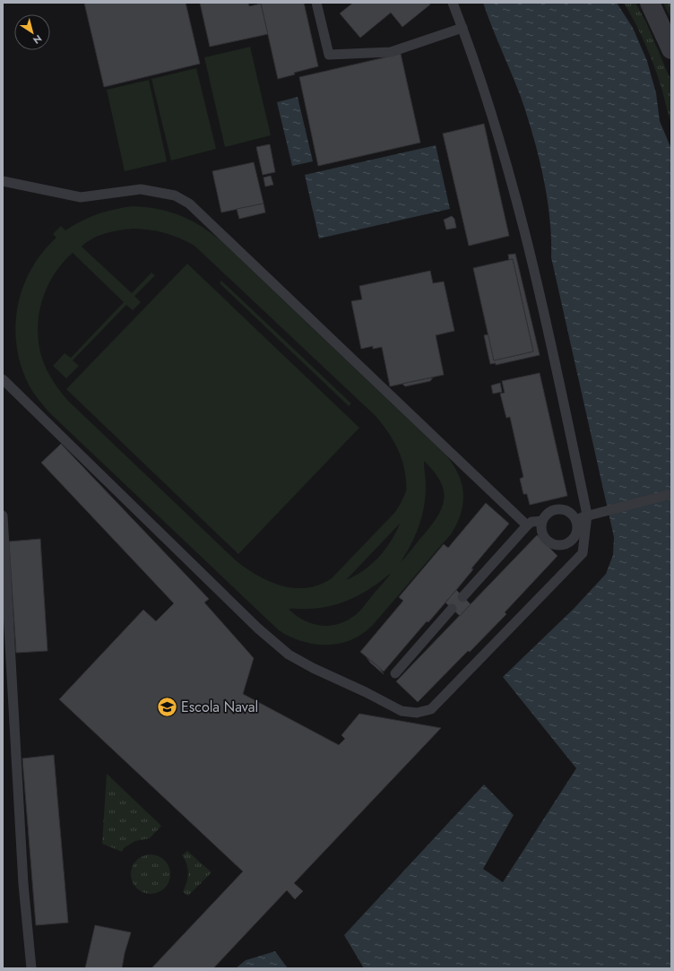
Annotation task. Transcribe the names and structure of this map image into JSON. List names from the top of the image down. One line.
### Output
{"places":{"school or university":["Escola Naval"]},"north":"bottom right"}
